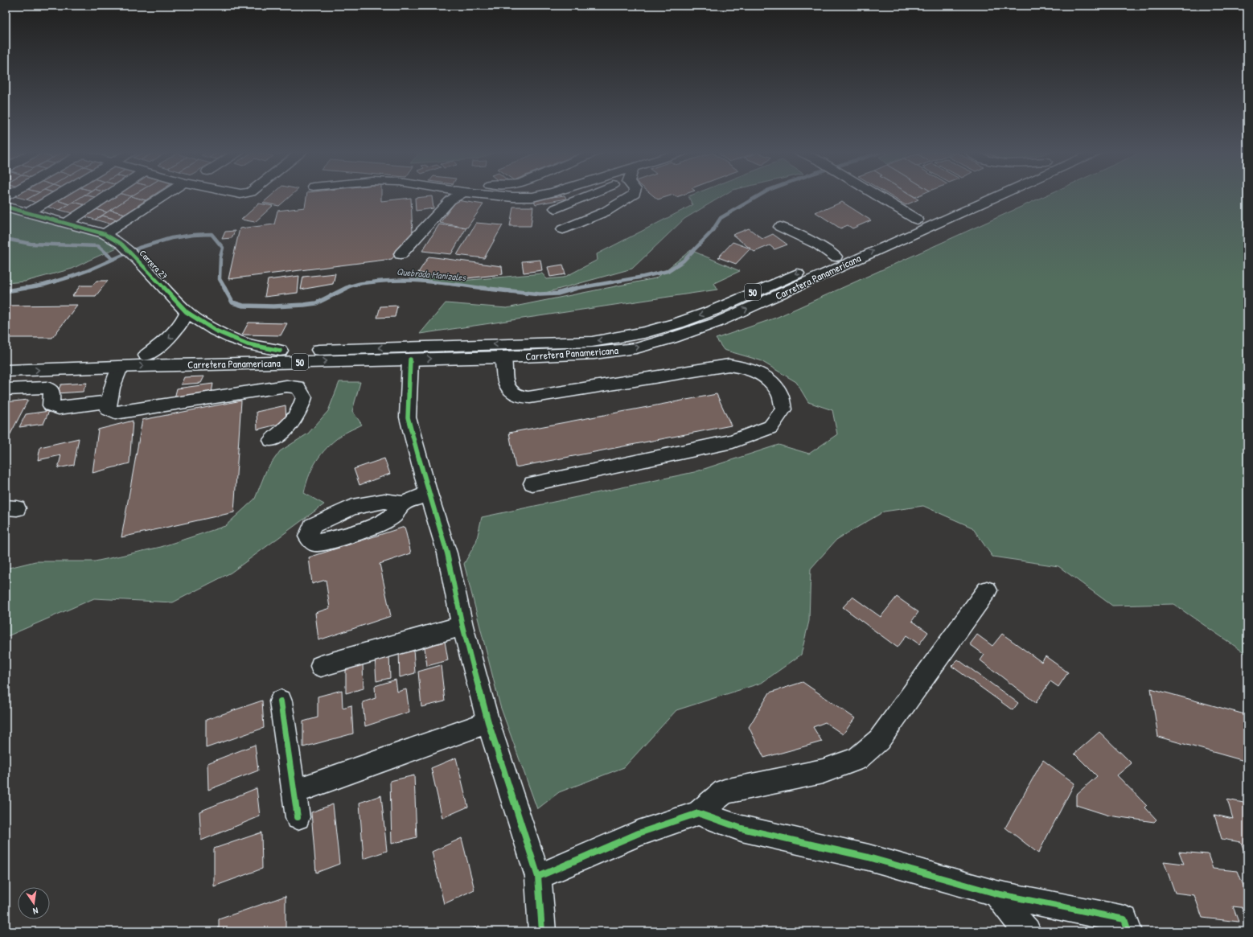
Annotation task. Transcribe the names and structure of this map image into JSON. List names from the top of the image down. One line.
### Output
{"streets":{"main road":["Carrera 27","Carretera Panamericana","50"]},"crossings":[["Carrera 27","Carretera Panamericana"]],"water":["Quebrada Manizales"],"north":"bottom"}
